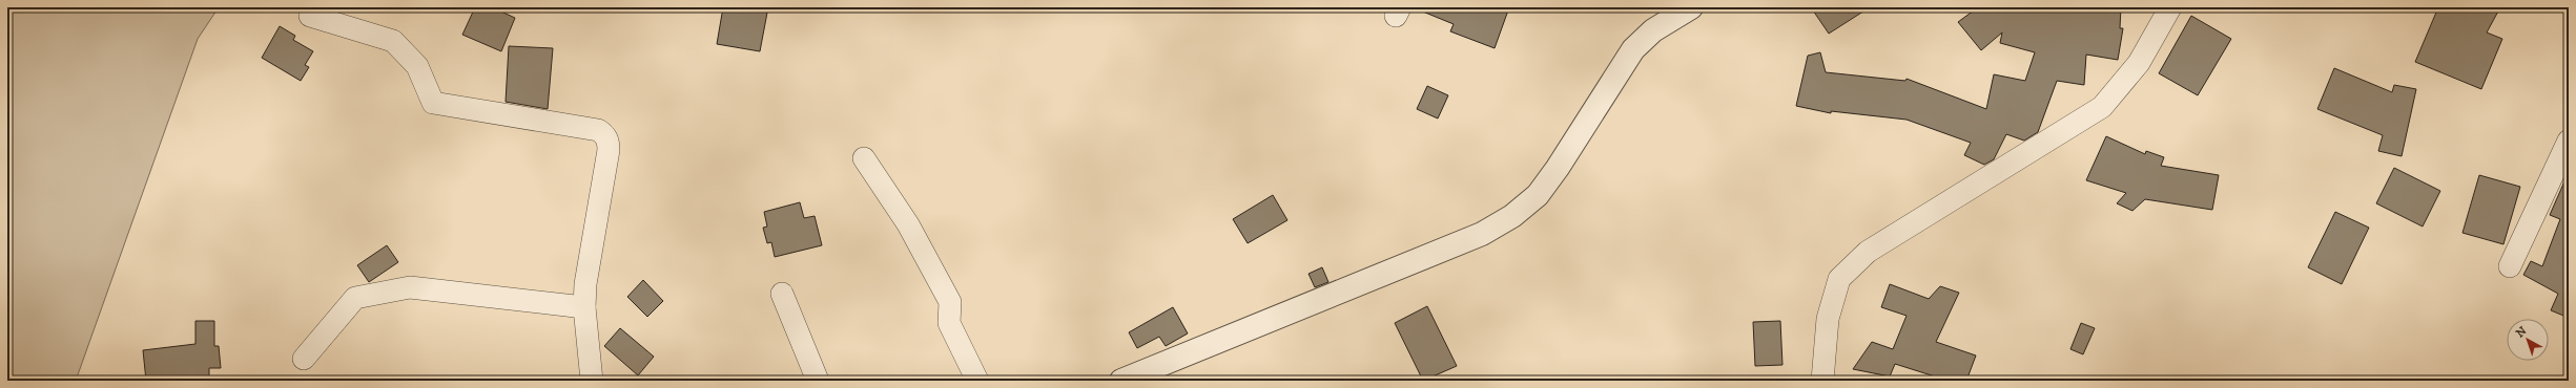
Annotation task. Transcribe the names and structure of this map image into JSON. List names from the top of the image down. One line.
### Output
{"north":"top left"}
